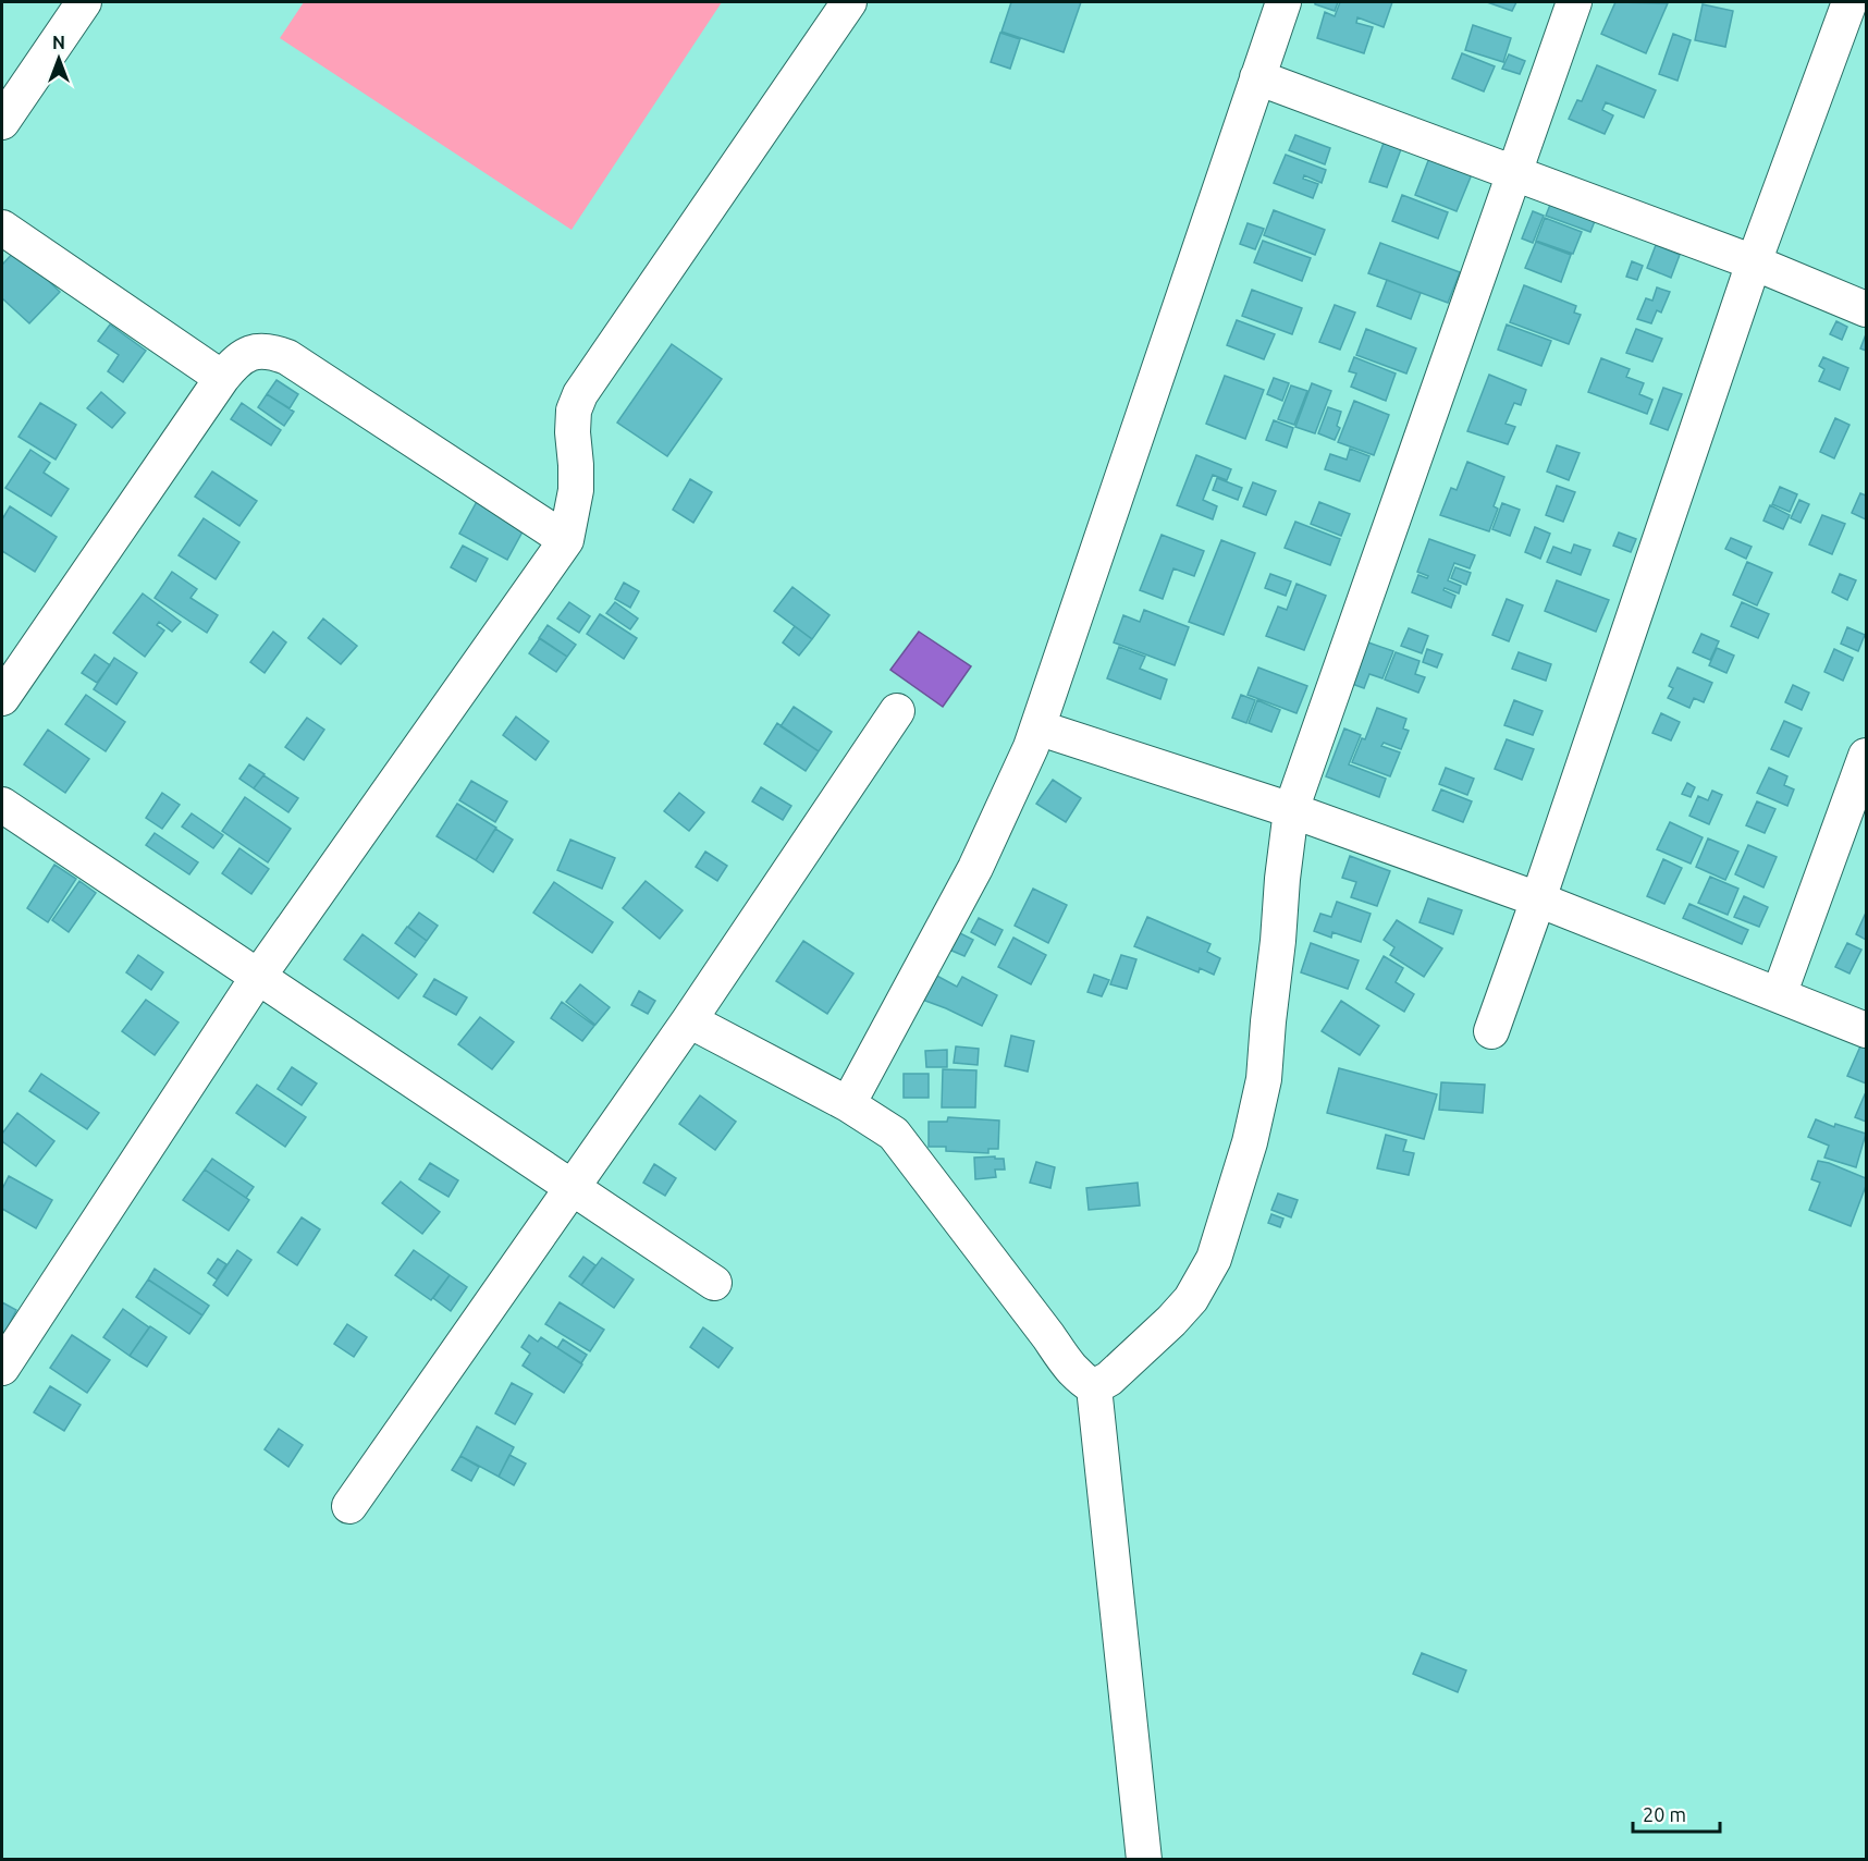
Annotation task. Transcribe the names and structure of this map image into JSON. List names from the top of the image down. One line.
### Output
{"scale_bar":"20 m","north":"top"}
